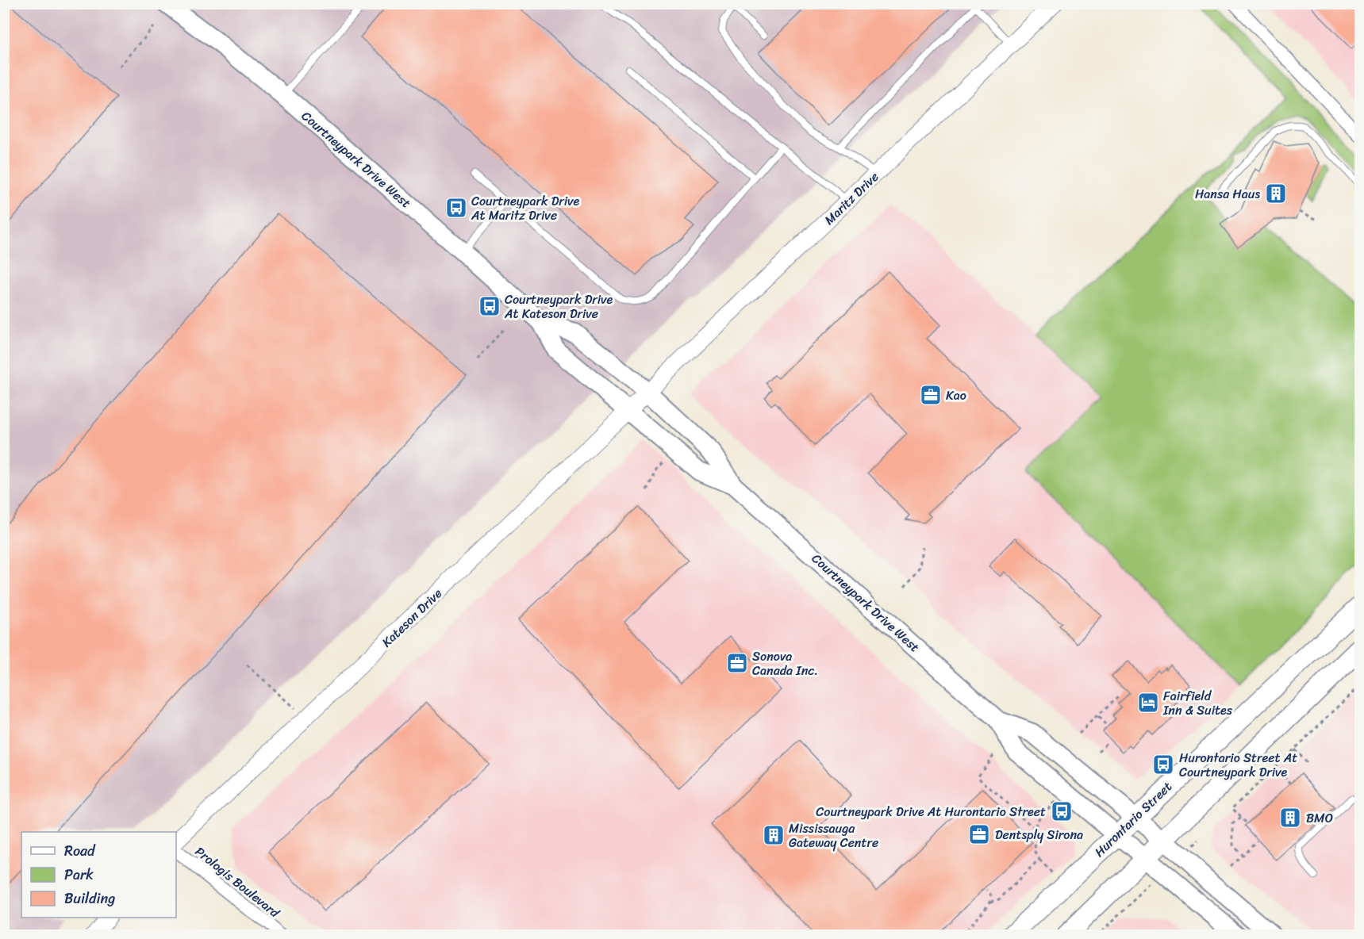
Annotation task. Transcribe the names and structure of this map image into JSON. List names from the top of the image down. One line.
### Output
{"streets":{"main road":["Courtneypark Drive West","Hurontario Street"],"street":["Maritz Drive","Kateson Drive","Prologis Boulevard"]},"crossings":[["Courtneypark Drive West","Maritz Drive"],["Courtneypark Drive West","Kateson Drive"],["Courtneypark Drive West","Hurontario Street"],["Maritz Drive","Kateson Drive"]],"places":{"building":["Hansa Haus","BMO","Mississauga Gateway Centre"],"bus stop":["Courtneypark Drive At Maritz Drive","Courtneypark Drive At Kateson Drive","Hurontario Street At Courtneypark Drive","Courtneypark Drive At Hurontario Street"],"office":["Kao","Sonova Canada Inc.","Dentsply Sirona"],"hotel":["Fairfield Inn & Suites"]},"legend":["Road","Park","Building"]}
